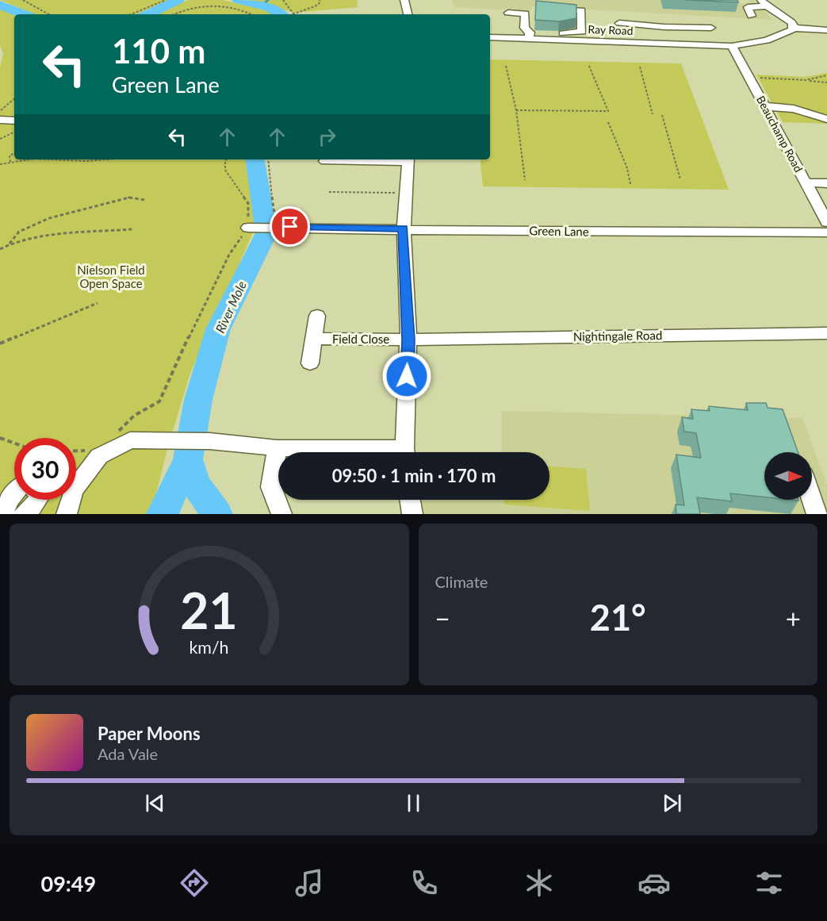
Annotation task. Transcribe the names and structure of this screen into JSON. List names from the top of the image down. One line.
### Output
{"streets":{"street":["Ray Road","Beauchamp Road","Green Lane","Nightingale Road","Field Close"]},"crossings":[["Ray Road","Beauchamp Road"],["Nightingale Road","Field Close"]],"water":["River Mole"],"parks":["Nielson Field Open Space"],"north":"right","page":{"turn":["110 m","Green Lane"],"limit":"30","trip":"09:50 · 1 min · 170 m","tile":"Climate","heat":["−","21°","+"],"song":["Paper Moons","Ada Vale"],"tabs":"09:49","gauge":["21","km/h"]}}
